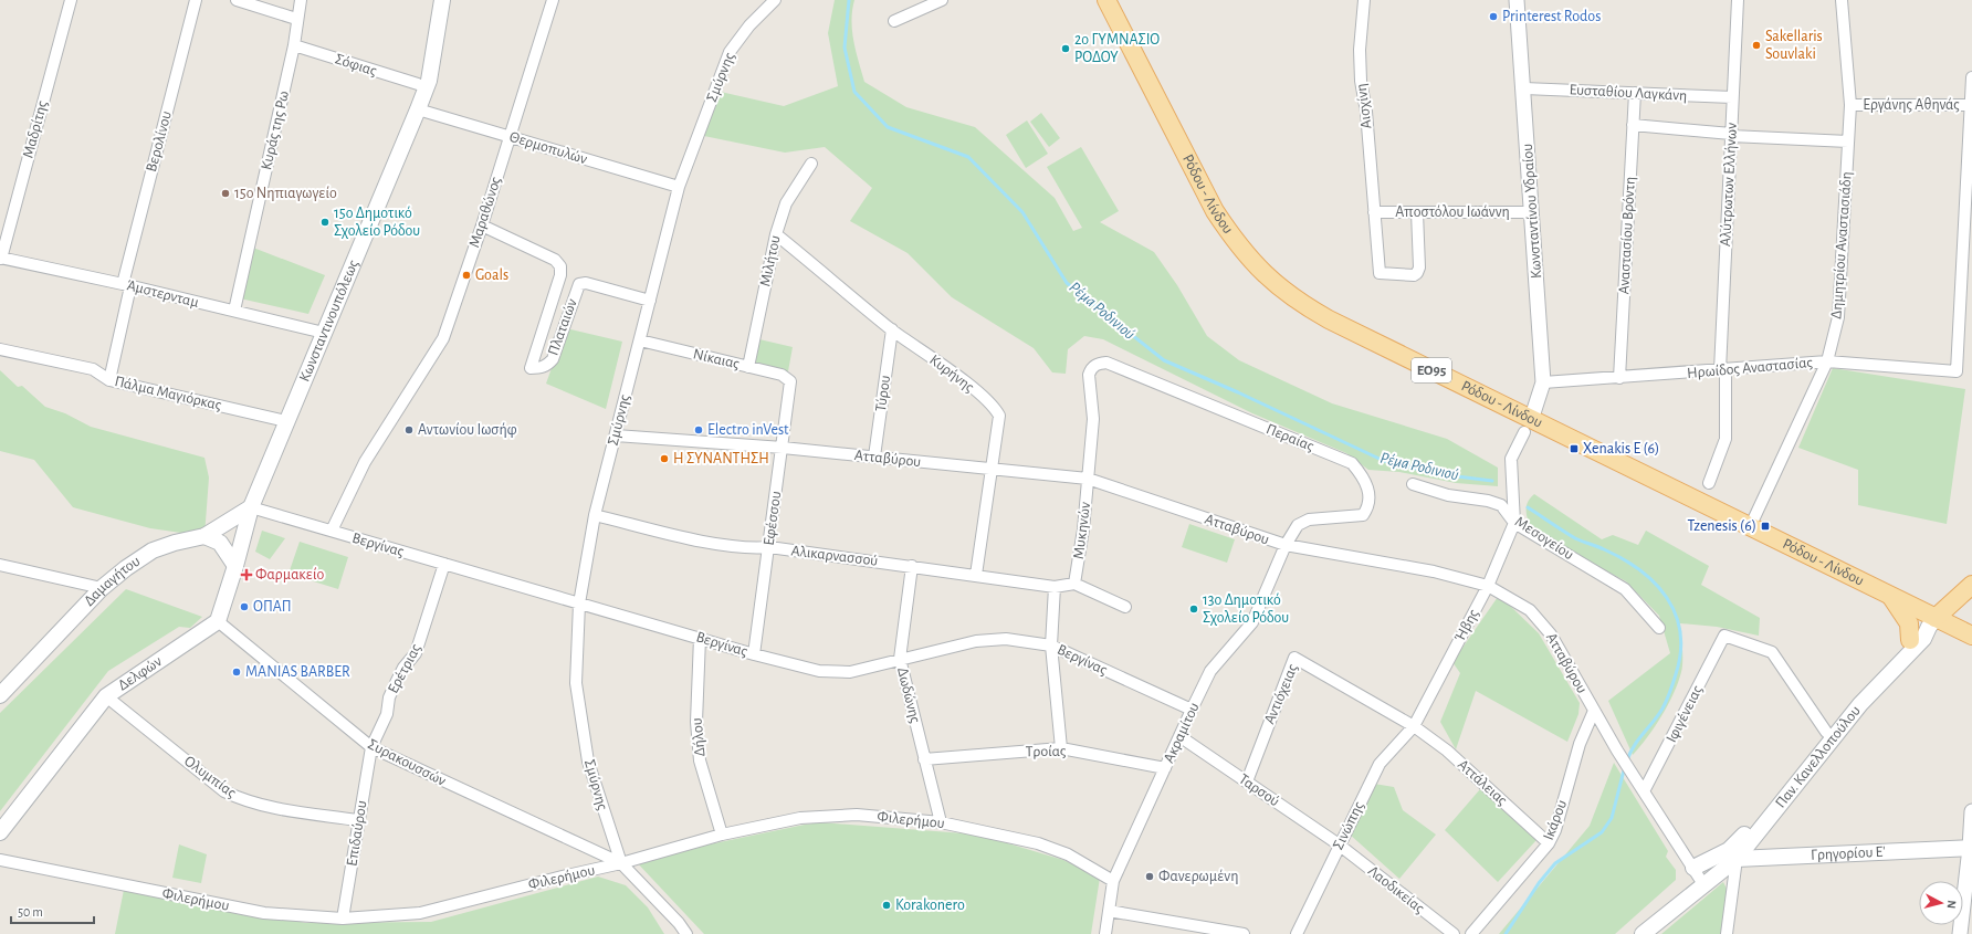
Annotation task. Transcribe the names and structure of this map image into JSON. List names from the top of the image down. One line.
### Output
{"streets":{"main road":["Ρόδου - Λίνδου","Κωνσταντινουπόλεως","ΕΟ95","Δαμαγήτου","Δελφών","Παν. Κανελλοπούλου","Γρηγορίου Ε'"],"street":["Σόφιας","Σμύρνης","Ευσταθίου Λαγκάνη","Εργάνης Αθηνάς","Αισχίνη","Μαδρίτης","Κυράς της Ρω","Βερολίνου","Θερμοπυλών","Αλύτρωτων Ελλήνων","Κωνσταντίνου Υδραίου","Μαραθώνος","Αποστόλου Ιωάννη","Αναστασίου Βρόντη","Δημητρίου Αναστασιάδη","Μιλήτου","Άμστερνταμ","Πλαταιών","Νίκαιας","Ηρωίδος Αναστασίας","Κυρήνης","Πάλμα Μαγιόρκας","Τύρου","Περαίας","Ατταβύρου","Εφέσσου","Μυκηνών","Μεσογείου","Βεργίνας","Αλικαρνασσού","Ήβης","Ερέτριας","Αντιόχειας","Δωδώνης","Ιφιγένειας","Ακραμίτου","Δήλου","Τροίας","Συρακουσσών","Ολυμπίας","Αττάλειας","Ταρσού","Φιλερήμου","Ικάρου","Σινώπης","Επιδαύρου","Λαοδικείας"]},"crossings":[["Σόφιας","Κυράς της Ρω"],["Σόφιας","Κωνσταντινουπόλεως"],["Σμύρνης","Θερμοπυλών"],["Σμύρνης","Πλαταιών"],["Σμύρνης","Νίκαιας"],["Σμύρνης","Ατταβύρου"],["Σμύρνης","Βεργίνας"],["Σμύρνης","Αλικαρνασσού"],["Σμύρνης","Συρακουσσών"],["Σμύρνης","Φιλερήμου"],["Ευσταθίου Λαγκάνη","Αλύτρωτων Ελλήνων"],["Ευσταθίου Λαγκάνη","Κωνσταντίνου Υδραίου"],["Ευσταθίου Λαγκάνη","Αναστασίου Βρόντη"],["Εργάνης Αθηνάς","Δημητρίου Αναστασιάδη"],["Εργάνης Αθηνάς","Ηρωίδος Αναστασίας"],["Αισχίνη","Αποστόλου Ιωάννη"],["Μαδρίτης","Άμστερνταμ"],["Κυράς της Ρω","Άμστερνταμ"],["Βερολίνου","Άμστερνταμ"],["Βερολίνου","Πάλμα Μαγιόρκας"],["Θερμοπυλών","Μαραθώνος"],["Θερμοπυλών","Κωνσταντινουπόλεως"],["Αλύτρωτων Ελλήνων","Ηρωίδος Αναστασίας"],["Ρόδου - Λίνδου","Κωνσταντίνου Υδραίου"],["Ρόδου - Λίνδου","Δημητρίου Αναστασιάδη"],["Ρόδου - Λίνδου","ΕΟ95"],["Ρόδου - Λίνδου","Παν. Κανελλοπούλου"],["Κωνσταντίνου Υδραίου","Αποστόλου Ιωάννη"],["Κωνσταντίνου Υδραίου","Ηρωίδος Αναστασίας"],["Μαραθώνος","Πλαταιών"],["Μαραθώνος","Βεργίνας"],["Αναστασίου Βρόντη","Ηρωίδος Αναστασίας"],["Δημητρίου Αναστασιάδη","Ηρωίδος Αναστασίας"],["Μιλήτου","Νίκαιας"],["Μιλήτου","Κυρήνης"],["Άμστερνταμ","Κωνσταντινουπόλεως"],["Κωνσταντινουπόλεως","Πάλμα Μαγιόρκας"],["Κωνσταντινουπόλεως","Βεργίνας"],["Κωνσταντινουπόλεως","Δαμαγήτου"],["Νίκαιας","Εφέσσου"],["ΕΟ95","Παν. Κανελλοπούλου"],["Κυρήνης","Τύρου"],["Κυρήνης","Ατταβύρου"],["Κυρήνης","Αλικαρνασσού"],["Τύρου","Ατταβύρου"],["Περαίας","Ατταβύρου"],["Περαίας","Μυκηνών"],["Περαίας","Ακραμίτου"],["Ατταβύρου","Εφέσσου"],["Ατταβύρου","Μυκηνών"],["Ατταβύρου","Ήβης"],["Ατταβύρου","Ιφιγένειας"],["Ατταβύρου","Ακραμίτου"],["Ατταβύρου","Παν. Κανελλοπούλου"],["Ατταβύρου","Ικάρου"],["Εφέσσου","Βεργίνας"],["Εφέσσου","Αλικαρνασσού"],["Μυκηνών","Αλικαρνασσού"],["Μεσογείου","Ήβης"],["Βεργίνας","Δαμαγήτου"],["Βεργίνας","Ερέτριας"],["Βεργίνας","Δωδώνης"],["Βεργίνας","Ακραμίτου"],["Βεργίνας","Δήλου"],["Αλικαρνασσού","Δωδώνης"],["Ήβης","Αντιόχειας"],["Ήβης","Αττάλειας"],["Ήβης","Σινώπης"],["Ερέτριας","Συρακουσσών"],["Ερέτριας","Επιδαύρου"],["Δελφών","Συρακουσσών"],["Δελφών","Ολυμπίας"],["Αντιόχειας","Αττάλειας"],["Αντιόχειας","Ταρσού"],["Αντιόχειας","Σινώπης"],["Δωδώνης","Τροίας"],["Δωδώνης","Φιλερήμου"],["Ιφιγένειας","Παν. Κανελλοπούλου"],["Ακραμίτου","Τροίας"],["Ακραμίτου","Ταρσού"],["Ακραμίτου","Φιλερήμου"],["Δήλου","Φιλερήμου"],["Παν. Κανελλοπούλου","Γρηγορίου Ε'"],["Συρακουσσών","Φιλερήμου"],["Συρακουσσών","Επιδαύρου"],["Ολυμπίας","Επιδαύρου"],["Αττάλειας","Ικάρου"],["Αττάλειας","Σινώπης"],["Ταρσού","Σινώπης"],["Ταρσού","Λαοδικείας"],["Φιλερήμου","Επιδαύρου"],["Σινώπης","Λαοδικείας"]],"water":["Ρέμα Ροδινιού"],"places":{"other":["Printerest Rodos","Sakellaris Souvlaki","2ο ΓΥΜΝΑΣΙΟ ΡΟΔΟΥ","15ο Νηπιαγωγείο","15ο Δημοτικό Σχολείο Ρόδου","Goals","Αντωνίου Ιωσήφ","Electro inVest","Η ΣΥΝΑΝΤΗΣΗ","ΟΠΑΠ","13ο Δημοτικό Σχολείο Ρόδου","MANIAS BARBER","Φανερωμένη","Korakonero"],"transit":["Xenakis E (6)","Tzenesis (6)"],"health":["Φαρμακείο"]},"scale_bar":"50 m","north":"right"}
